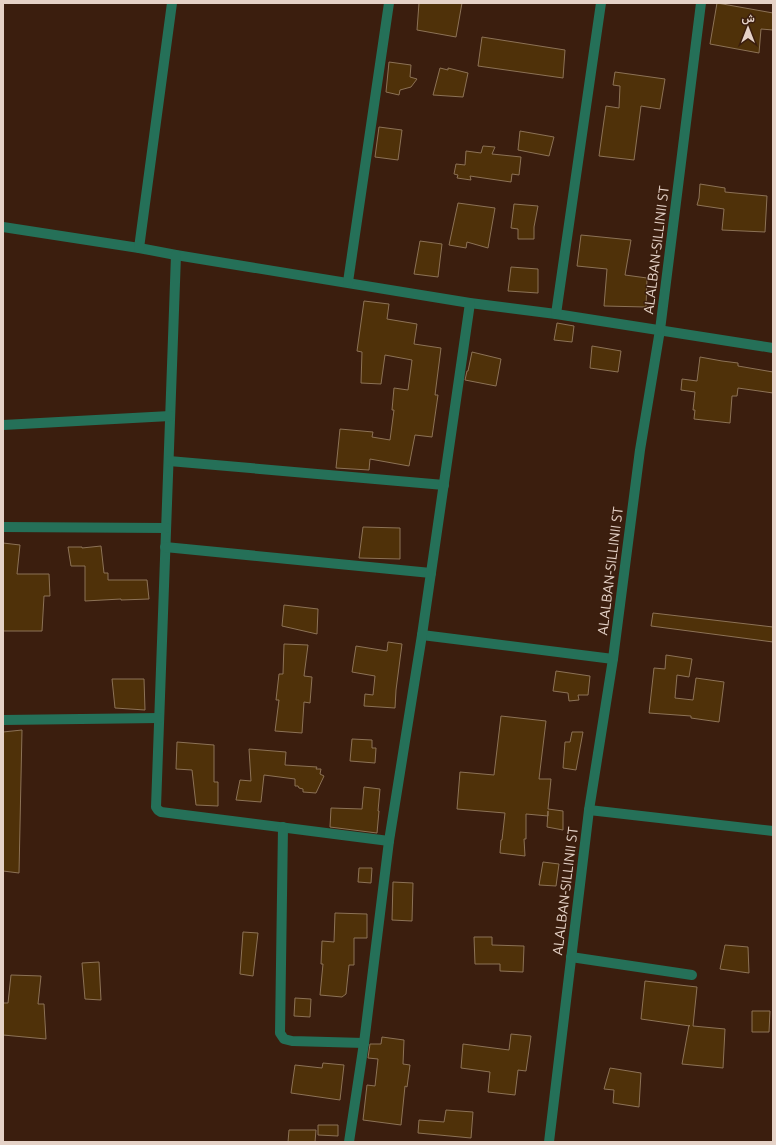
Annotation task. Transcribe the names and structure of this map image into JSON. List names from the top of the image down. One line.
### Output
{"streets":{"street":["ALALBAN-SILLINII ST"]},"north":"top"}
